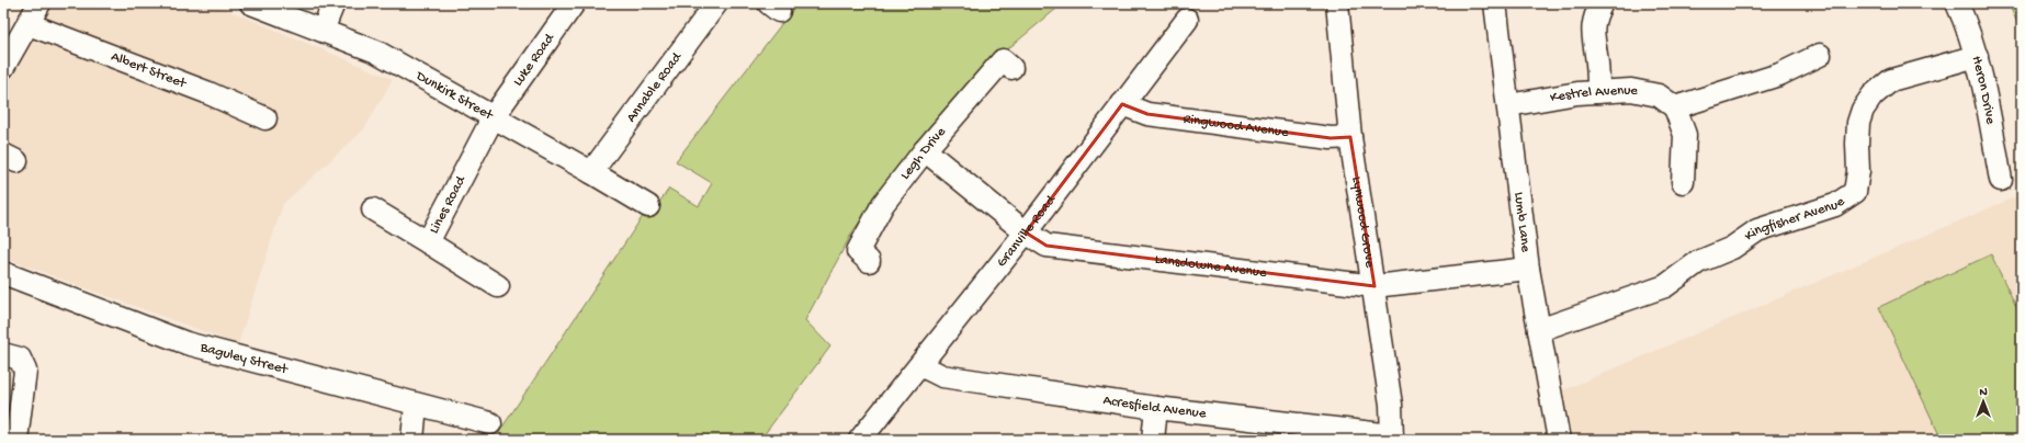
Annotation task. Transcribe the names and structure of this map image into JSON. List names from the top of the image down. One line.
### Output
{"streets":{"street":["Luke Road","Albert Street","Annable Road","Heron Drive","Dunkirk Street","Kestrel Avenue","Ringwood Avenue","Legh Drive","Lines Road","Kingfisher Avenue","Lynwood Grove","Lumb Lane","Granville Road","Lansdowne Avenue","Baguley Street","Acresfield Avenue"]},"crossings":[["Luke Road","Dunkirk Street"],["Luke Road","Lines Road"],["Annable Road","Dunkirk Street"],["Heron Drive","Kingfisher Avenue"],["Dunkirk Street","Lines Road"],["Kestrel Avenue","Lumb Lane"],["Ringwood Avenue","Lynwood Grove"],["Ringwood Avenue","Granville Road"],["Legh Drive","Lansdowne Avenue"],["Kingfisher Avenue","Lumb Lane"],["Lynwood Grove","Lansdowne Avenue"],["Lynwood Grove","Acresfield Avenue"],["Lumb Lane","Lansdowne Avenue"],["Granville Road","Lansdowne Avenue"],["Granville Road","Acresfield Avenue"]],"north":"top"}
